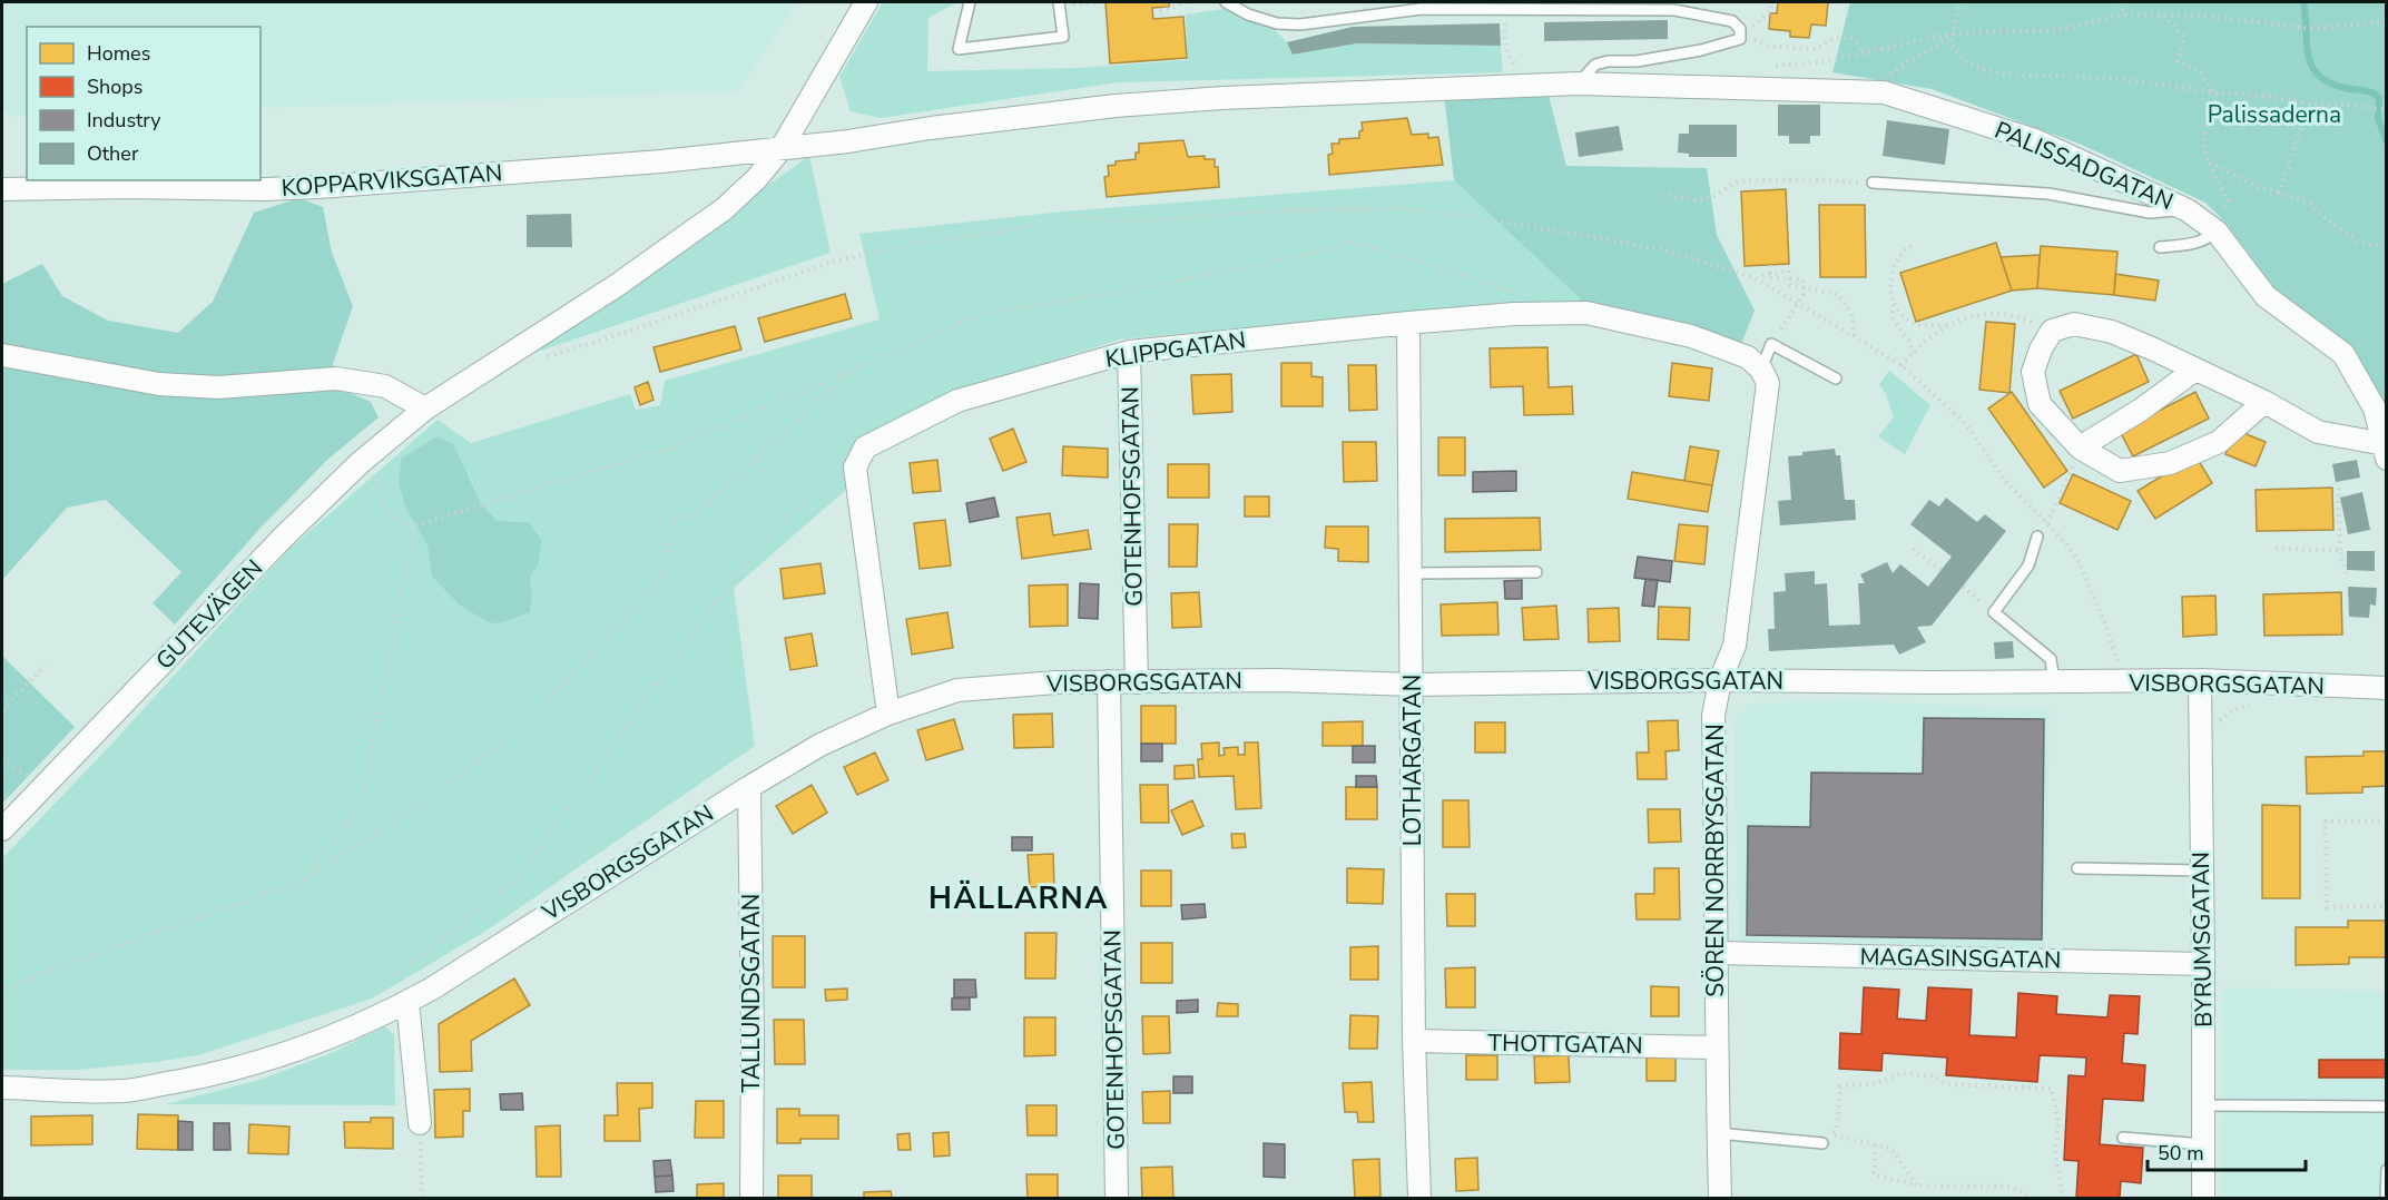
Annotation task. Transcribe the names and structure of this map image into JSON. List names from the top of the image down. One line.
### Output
{"streets":{"street":["PALISSADGATAN","KOPPARVIKSGATAN","KLIPPGATAN","GOTENHOFSGATAN","GUTEVÄGEN","VISBORGSGATAN","LOTHARGATAN","SÖREN NORRBYSGATAN","BYRUMSGATAN","MAGASINSGATAN","TALLUNDSGATAN","THOTTGATAN"]},"crossings":[["PALISSADGATAN","KOPPARVIKSGATAN"],["KOPPARVIKSGATAN","GUTEVÄGEN"],["KLIPPGATAN","GOTENHOFSGATAN"],["KLIPPGATAN","VISBORGSGATAN"],["KLIPPGATAN","LOTHARGATAN"],["KLIPPGATAN","SÖREN NORRBYSGATAN"],["GOTENHOFSGATAN","VISBORGSGATAN"],["VISBORGSGATAN","LOTHARGATAN"],["VISBORGSGATAN","SÖREN NORRBYSGATAN"],["VISBORGSGATAN","BYRUMSGATAN"],["VISBORGSGATAN","TALLUNDSGATAN"],["LOTHARGATAN","THOTTGATAN"],["SÖREN NORRBYSGATAN","MAGASINSGATAN"],["SÖREN NORRBYSGATAN","THOTTGATAN"],["BYRUMSGATAN","MAGASINSGATAN"]],"districts":["HÄLLARNA"],"parks":["Palissaderna"],"legend":["Homes","Shops","Industry","Other"],"scale_bar":"50 m"}
